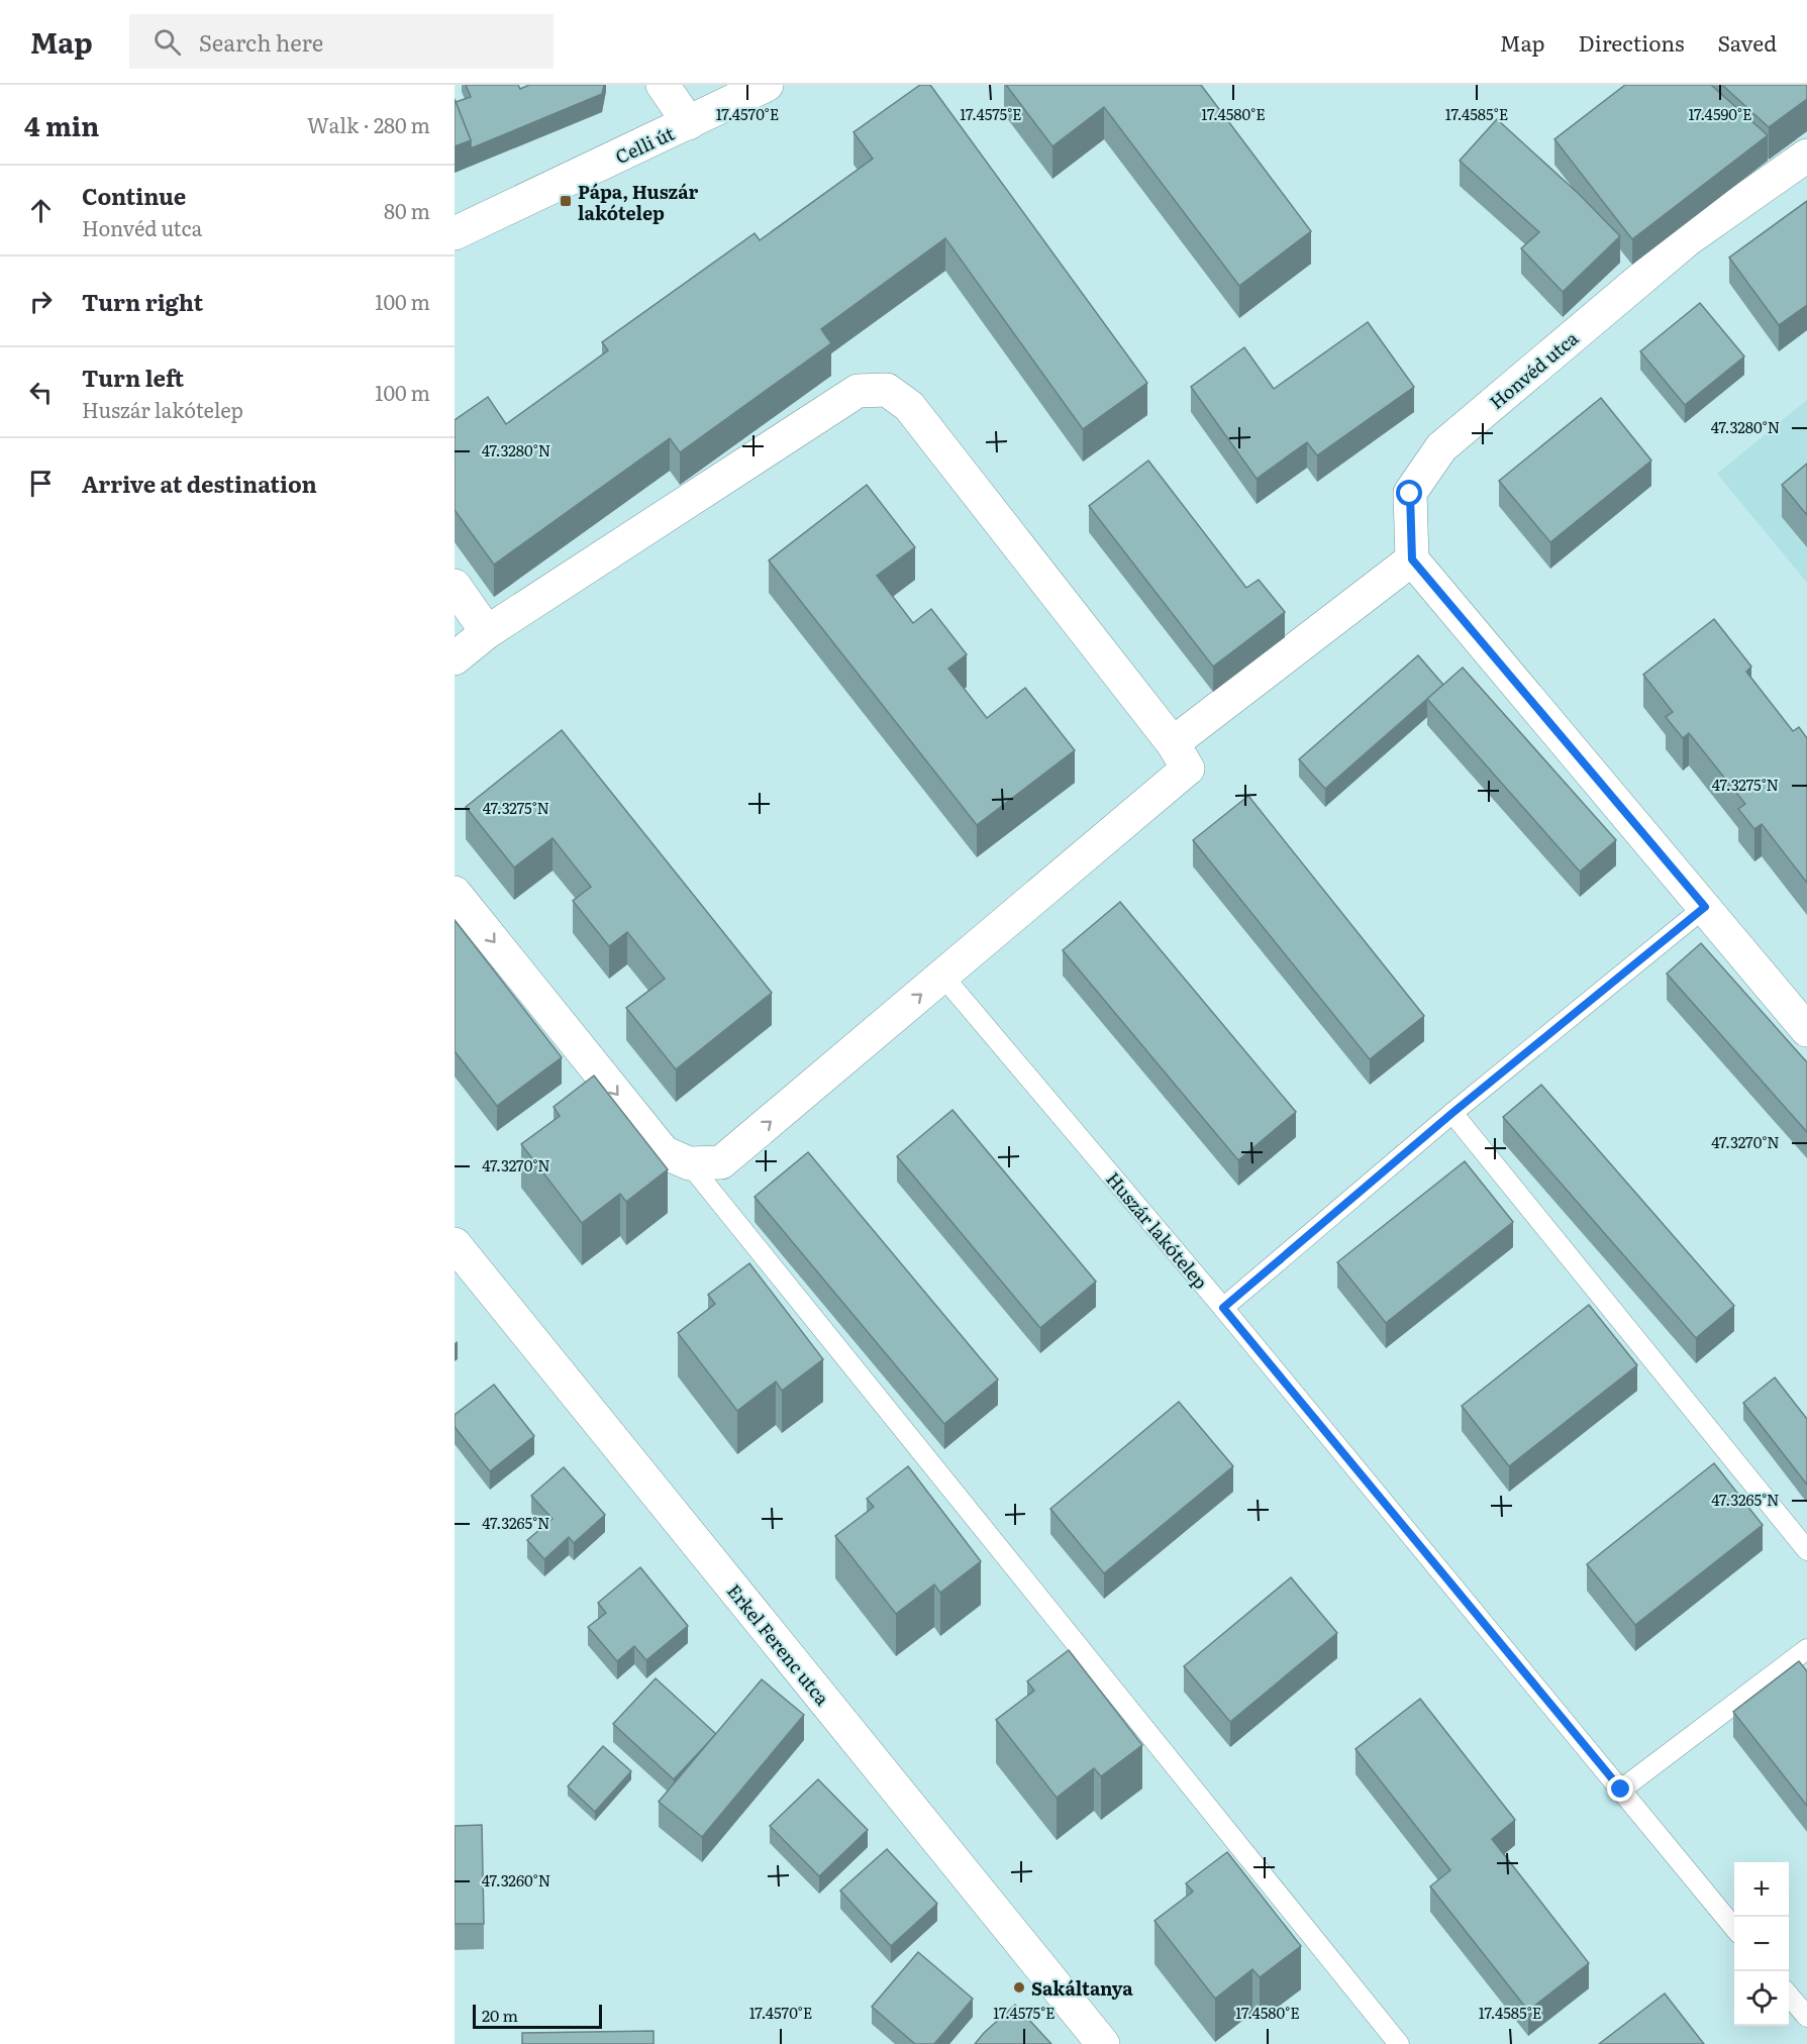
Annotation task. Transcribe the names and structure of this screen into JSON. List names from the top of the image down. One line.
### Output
{"streets":{"street":["Celli út","Honvéd utca","Erkel Ferenc utca"],"lane":["Huszár lakótelep"]},"places":{"transit":["Pápa, Huszár lakótelep"],"other":["Sakáltanya"]},"scale_bar":"20 m","page":{"header":"Map","search":"Search here","nav":["Map","Directions","Saved"],"heading":["4 min","Walk · 280 m"],"list":[["Continue","Honvéd utca","80 m"],["Turn right","100 m"],["Turn left","Huszár lakótelep","100 m"],"Arrive at destination"],"map_buttons":["+","−"],"scale":"20 m"},"coordinates":["17.4570°E","17.4575°E","17.4580°E","17.4585°E","17.4590°E","47.3280°N","47.3275°N","47.3270°N","47.3265°N","47.3260°N"]}
